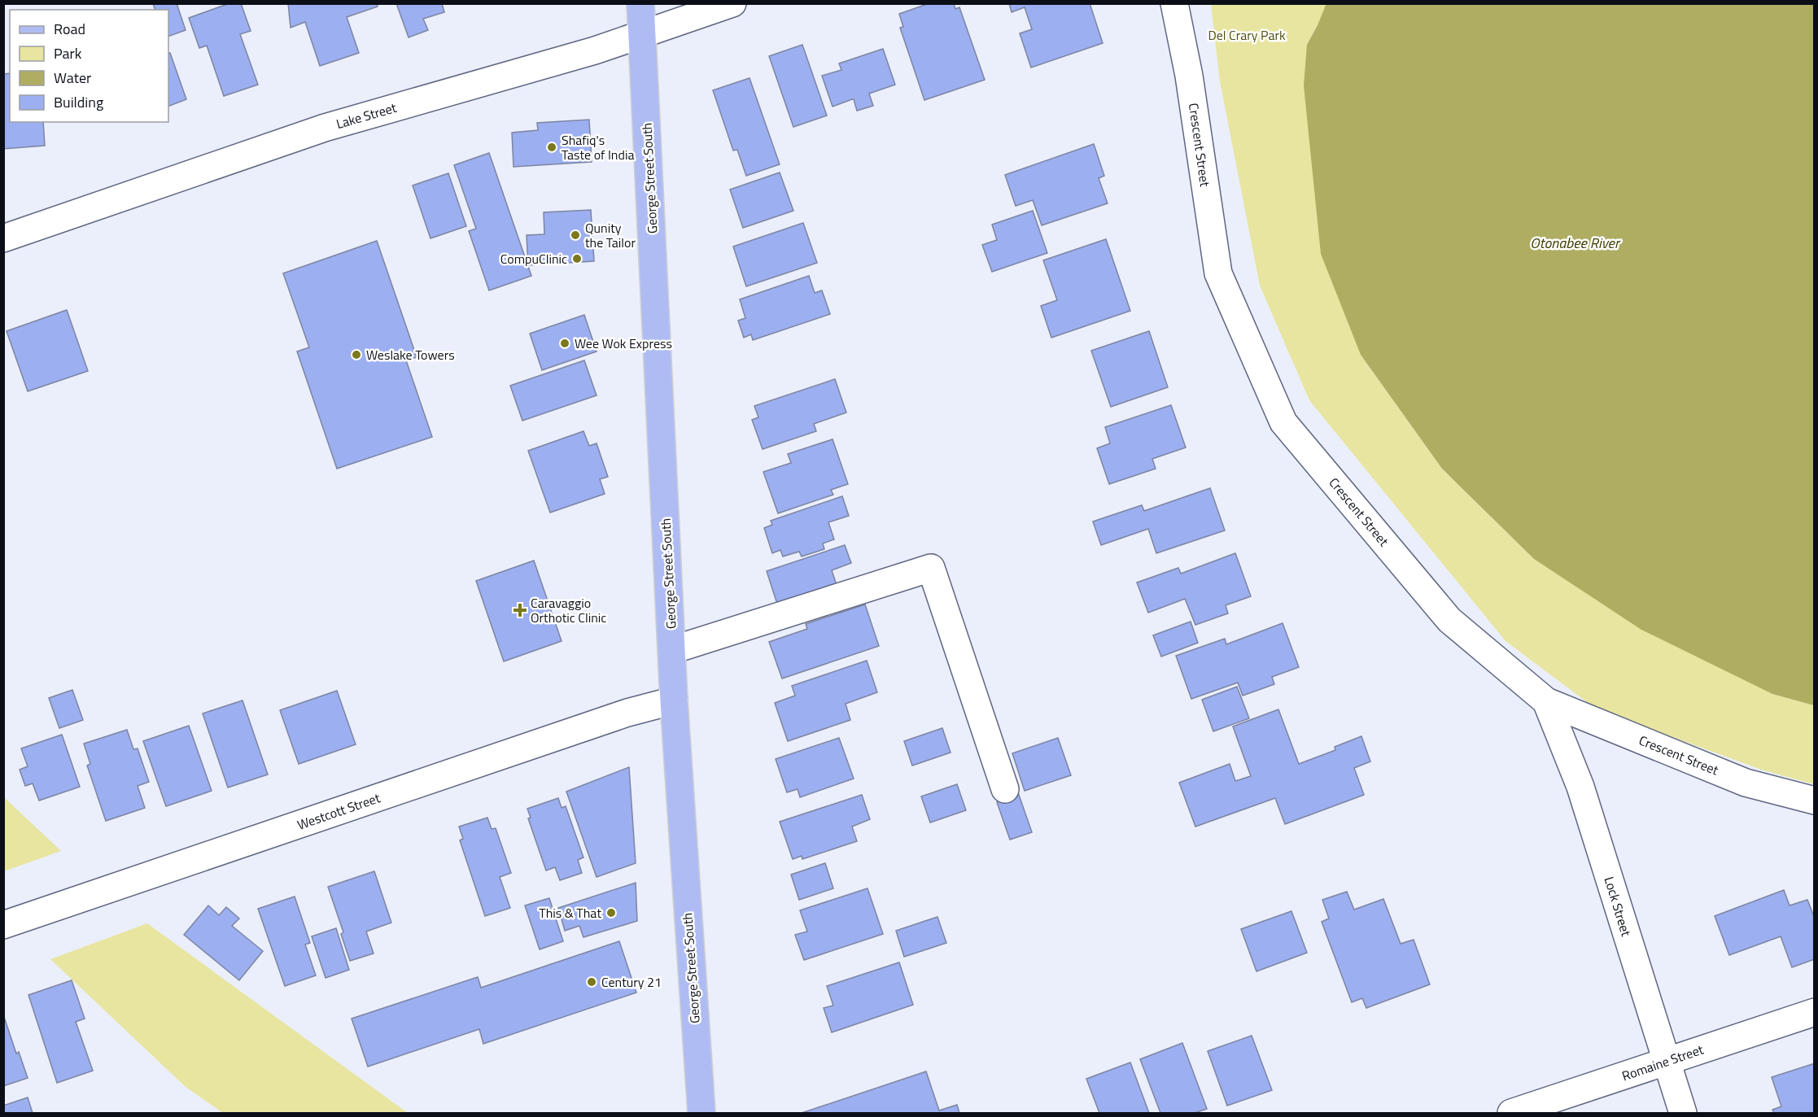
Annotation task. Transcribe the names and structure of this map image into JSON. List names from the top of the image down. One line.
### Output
{"streets":{"main road":["George Street South"],"street":["Lake Street","Crescent Street","Westcott Street","Lock Street","Romaine Street"]},"crossings":[["Lake Street","George Street South"],["Crescent Street","Lock Street"],["George Street South","Westcott Street"],["Lock Street","Romaine Street"]],"water":["Otonabee River"],"parks":["Del Crary Park"],"places":{"other":["Shafiq's Taste of India","Qunity the Tailor","CompuClinic","Wee Wok Express","Weslake Towers","This & That","Century 21"],"health":["Caravaggio Orthotic Clinic"]},"legend":["Road","Park","Water","Building"]}
